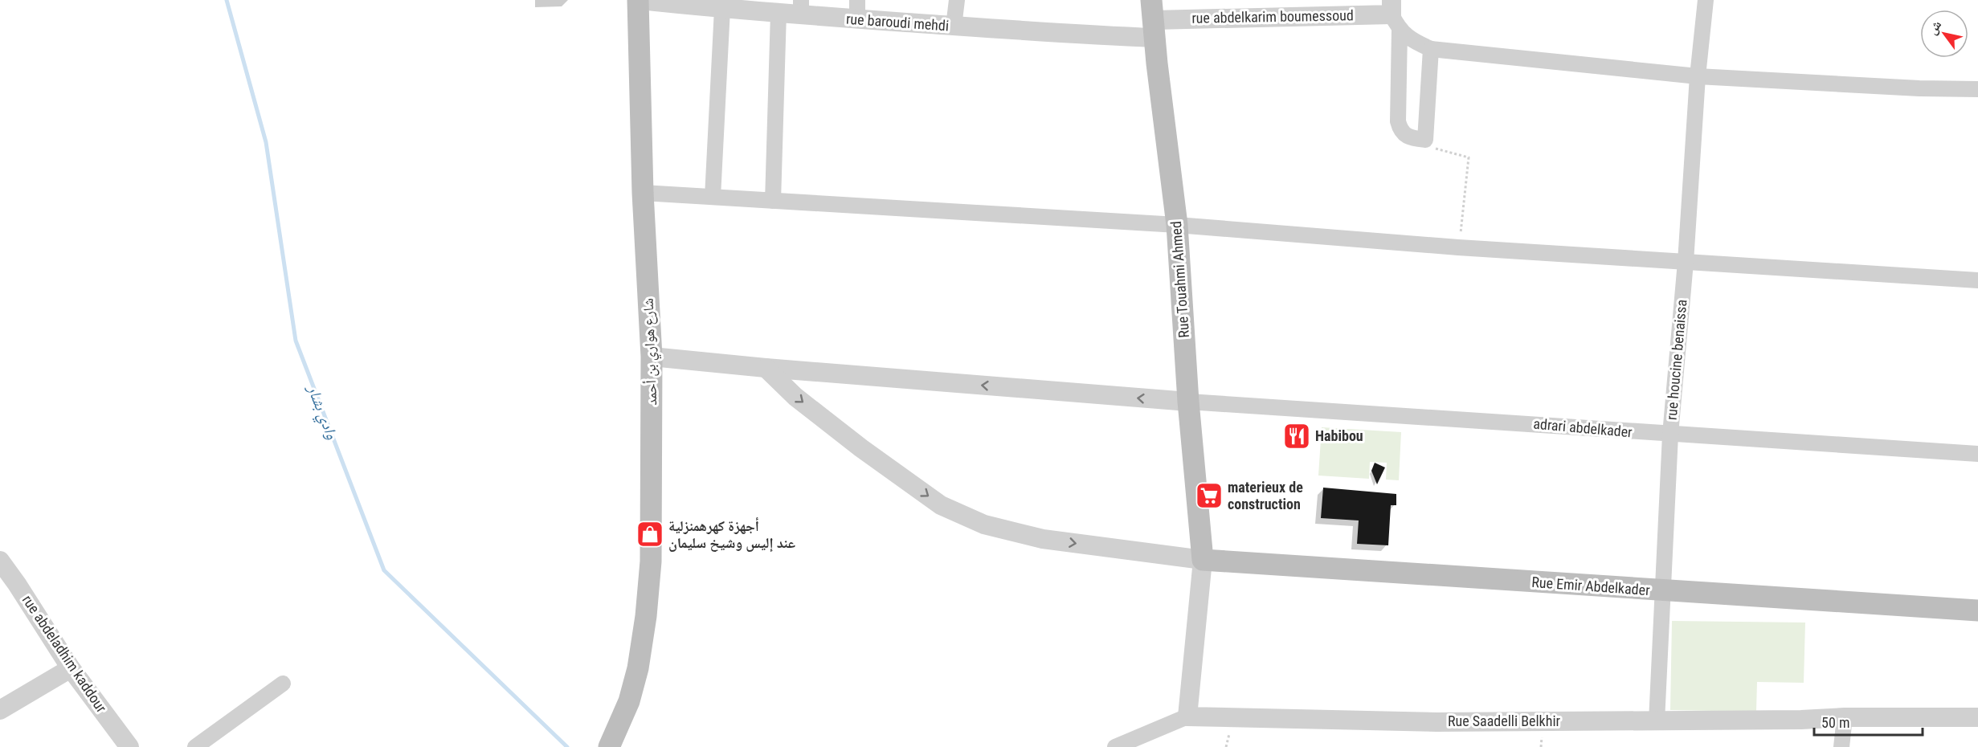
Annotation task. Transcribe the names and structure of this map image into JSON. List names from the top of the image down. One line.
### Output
{"streets":{"main road":["Rue Touahmi Ahmed","شارع هواري بن أحمد","Rue Emir Abdelkader"],"street":["rue abdelkarim boumessoud","rue baroudi mehdi","rue houcine benaissa","adrari abdelkader","rue abdeladhim kaddour","Rue Saadelli Belkhir"]},"crossings":[["rue abdelkarim boumessoud","rue baroudi mehdi"],["rue abdelkarim boumessoud","Rue Touahmi Ahmed"],["rue baroudi mehdi","Rue Touahmi Ahmed"],["rue baroudi mehdi","شارع هواري بن أحمد"],["Rue Touahmi Ahmed","adrari abdelkader"],["Rue Touahmi Ahmed","Rue Emir Abdelkader"],["rue houcine benaissa","adrari abdelkader"],["rue houcine benaissa","Rue Emir Abdelkader"],["rue houcine benaissa","Rue Saadelli Belkhir"]],"water":["وادي بشار"],"places":{"restaurant":["Habibou"],"supermarket":["materieux de construction"],"shop":["أجهزة كهرهمنزلية عند إليس وشيخ سليمان"]},"scale_bar":"50 m","north":"top left"}
